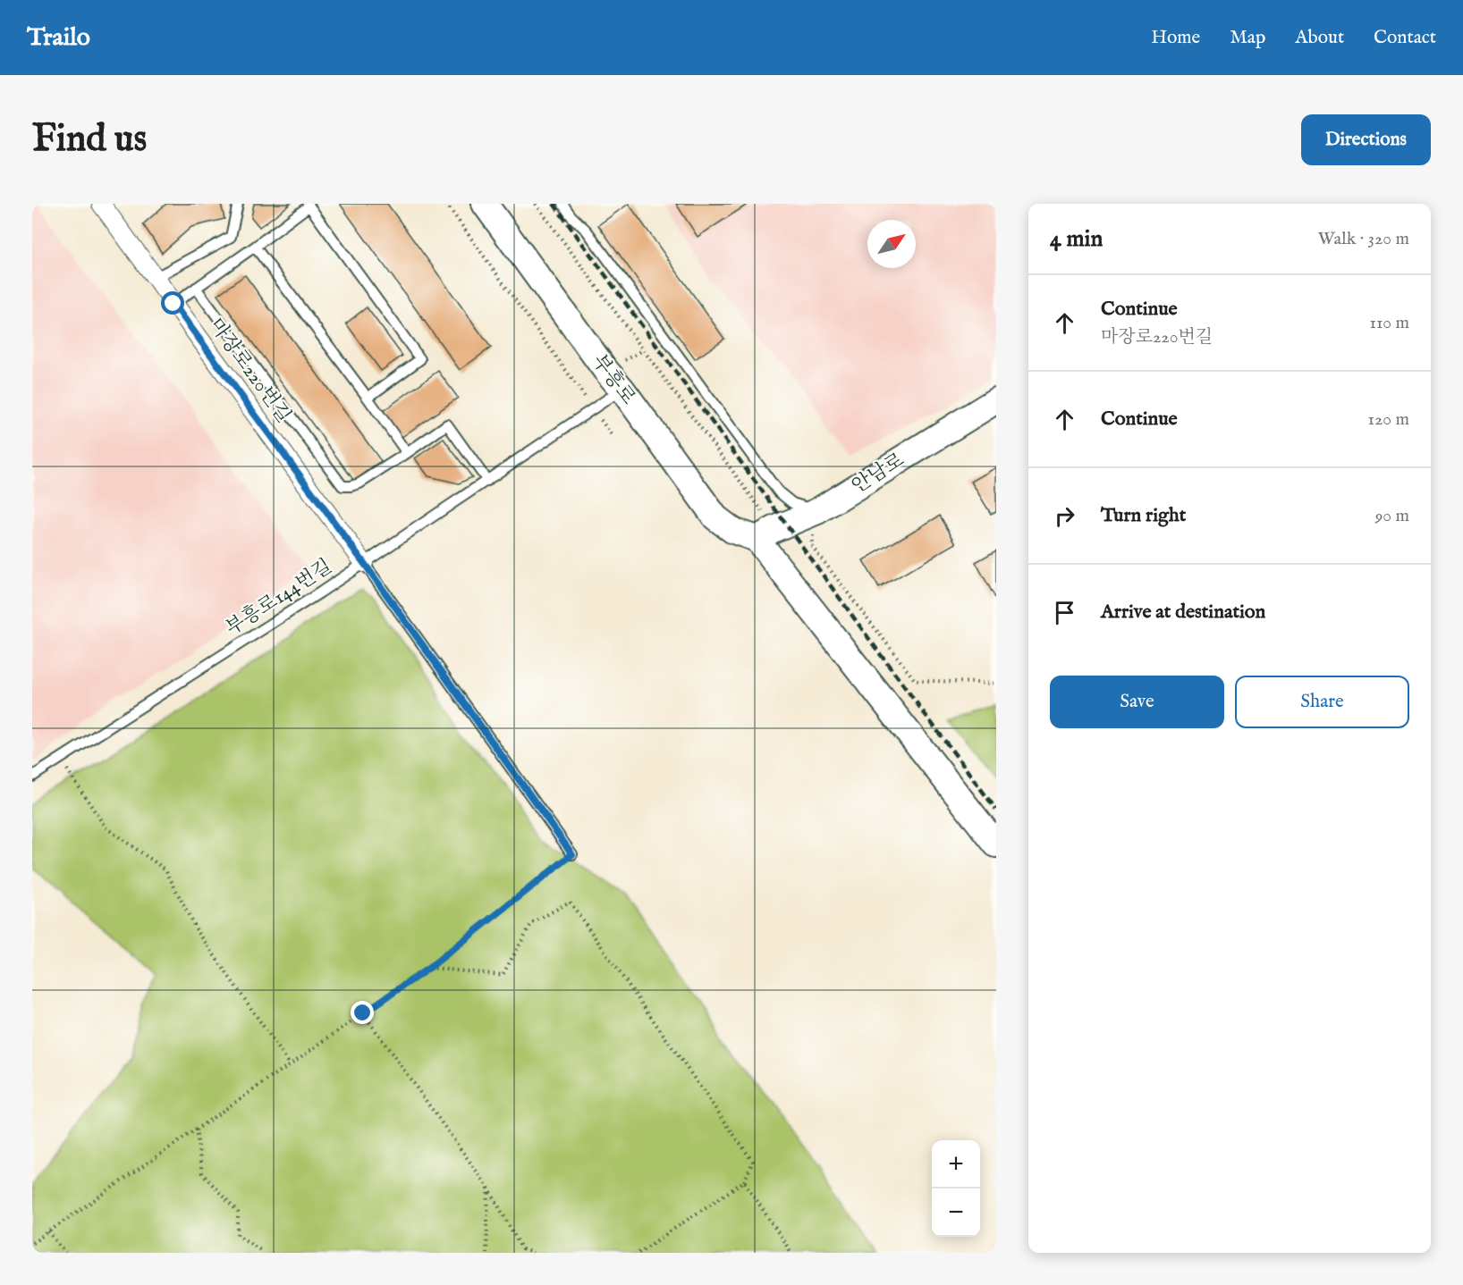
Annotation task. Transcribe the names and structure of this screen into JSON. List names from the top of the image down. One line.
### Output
{"streets":{"main road":["부흥로","안남로"],"street":["마장로220번길"],"lane":["부흥로144번길"]},"crossings":[["마장로220번길","부흥로144번길"],["부흥로","안남로"],["부흥로","부흥로144번길"]],"north":"top right","page":{"header":"Trailo","nav":["Home","Map","About","Contact"],"buttons":["Directions",["Save","Share"]],"title":"Find us","heading":["4 min","Walk · 320 m"],"list":[["Continue","마장로220번길","110 m"],["Continue","120 m"],["Turn right","90 m"],"Arrive at destination"],"map_buttons":["+","−"]}}
